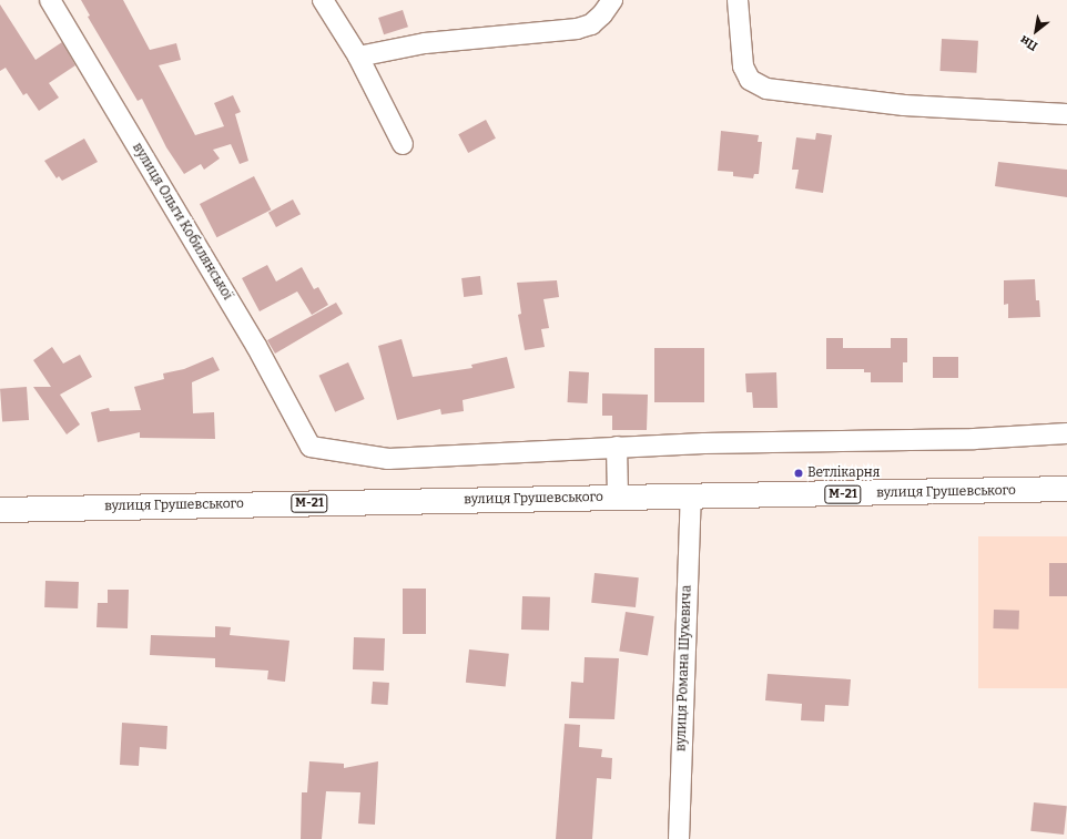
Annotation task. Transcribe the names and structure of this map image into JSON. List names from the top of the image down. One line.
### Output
{"streets":{"highway":["вулиця Грушевського","М-21"],"street":["вулиця Ольги Кобилянської","вулиця Романа Шухевича"]},"crossings":[["вулиця Грушевського","вулиця Романа Шухевича"]],"places":["Ветлікарня"],"north":"bottom left"}
